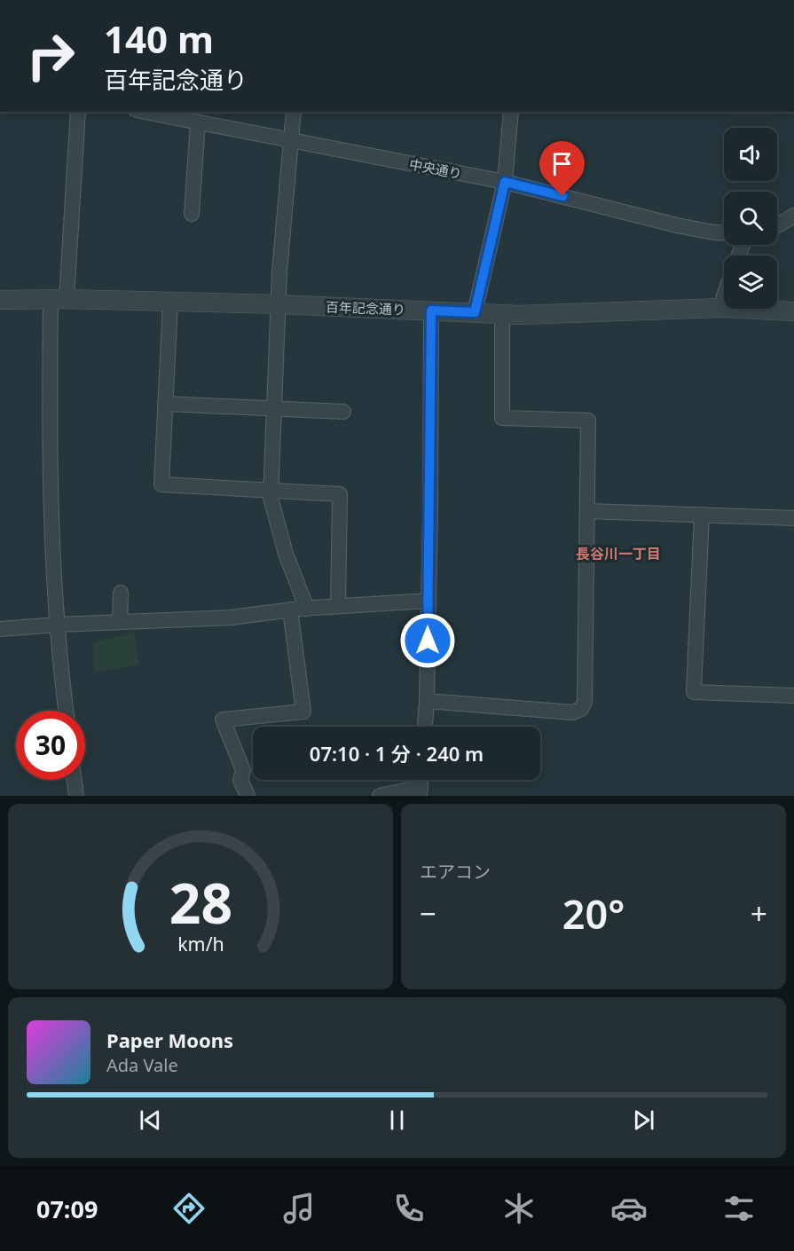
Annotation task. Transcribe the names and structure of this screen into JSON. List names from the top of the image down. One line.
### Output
{"streets":{"street":["中央通り","百年記念通り"]},"districts":["長谷川一丁目"],"page":{"turn":["140 m","百年記念通り"],"limit":"30","trip":"07:10 · 1 分 · 240 m","tile":"エアコン","heat":["−","20°","+"],"song":["Paper Moons","Ada Vale"],"tabs":"07:09","gauge":["28","km/h"]}}
